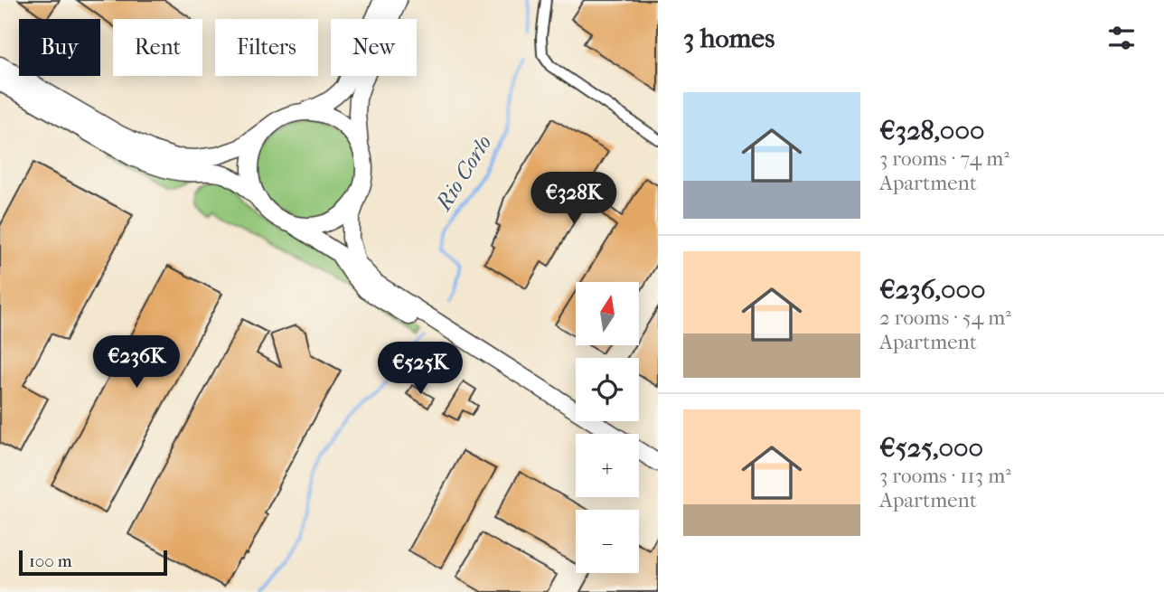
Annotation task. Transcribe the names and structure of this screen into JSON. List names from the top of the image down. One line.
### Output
{"water":["Rio Corlo"],"scale_bar":"100 m","north":"top","page":{"heading":"3 homes","chip":["Buy","Rent","Filters","New"],"list":[{"name":"€328,000","note":"3 rooms · 74 m² · Apartment"},{"name":"€236,000","note":"2 rooms · 54 m² · Apartment"},{"name":"€525,000","note":"3 rooms · 113 m² · Apartment"}],"price":["€328K","€236K","€525K"],"map_buttons":["+","−"],"scale":"100 m"}}
